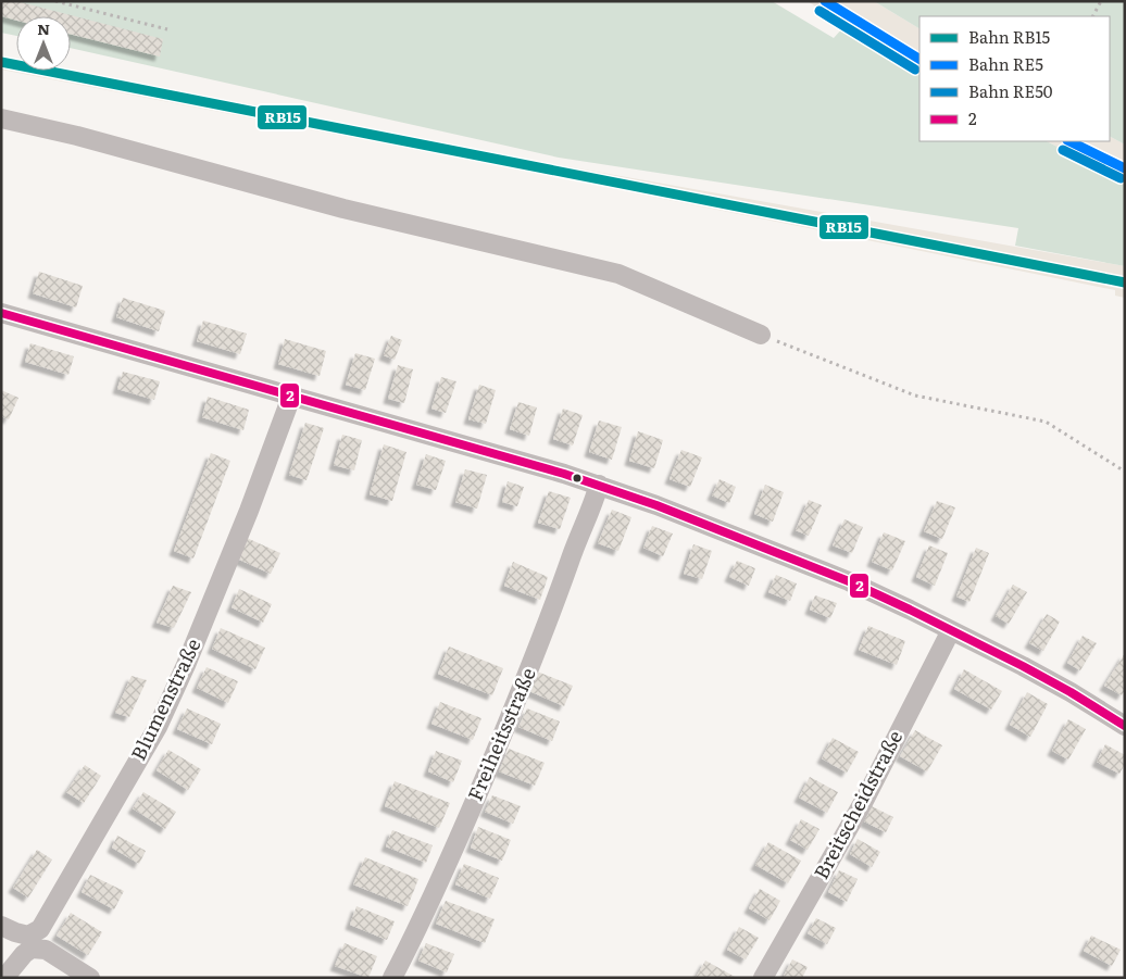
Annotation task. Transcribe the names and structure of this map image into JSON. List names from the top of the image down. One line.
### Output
{"streets":{"street":["Blumenstraße","Freiheitsstraße","Breitscheidstraße"]},"lines":["rail line RE5","rail line RE50","rail line RB15","transit line 2"],"legend":["Bahn RB15","Bahn RE5","Bahn RE50","2"],"north":"top"}
